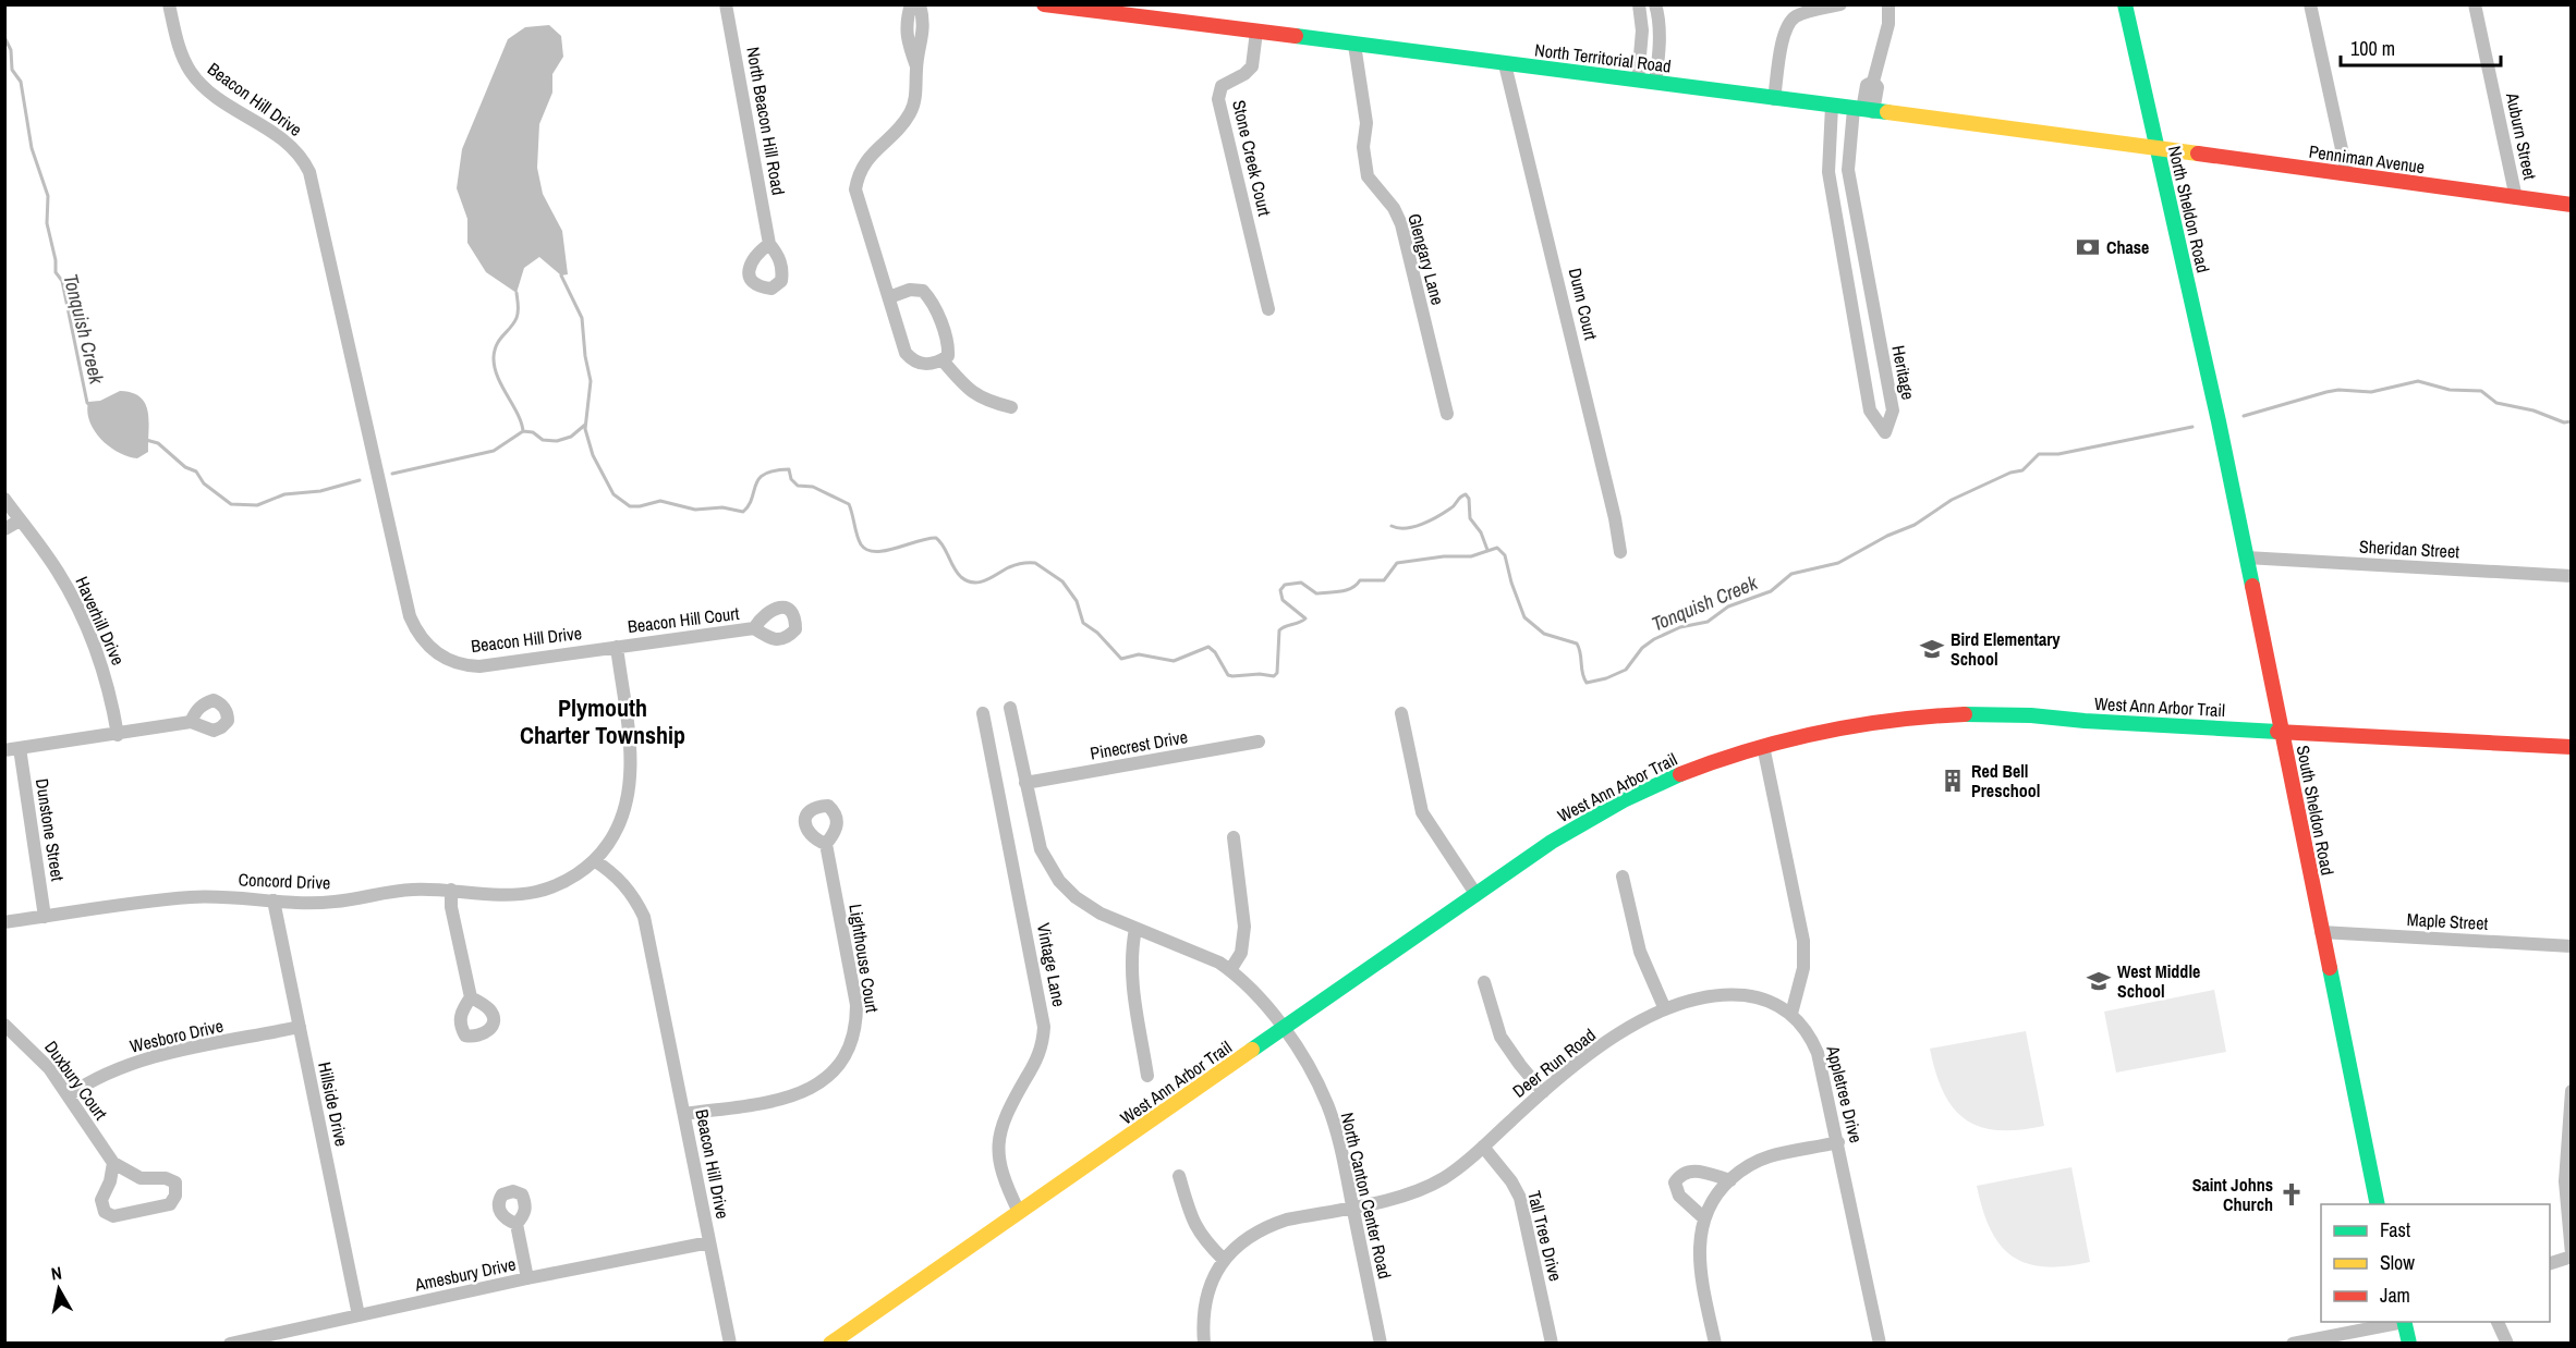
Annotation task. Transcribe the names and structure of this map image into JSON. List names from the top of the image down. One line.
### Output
{"streets":{"main road":["North Territorial Road","Penniman Avenue","North Sheldon Road","West Ann Arbor Trail","South Sheldon Road"],"street":["Beacon Hill Drive","North Beacon Hill Road","Auburn Street","Stone Creek Court","Glengary Lane","Dunn Court","Heritage","Sheridan Street","Beacon Hill Court","Haverhill Drive","Pinecrest Drive","Dunstone Street","Concord Drive","Maple Street","Lighthouse Court","Vintage Lane","Wesboro Drive","Deer Run Road","Duxbury Court","Appletree Drive","Hillside Drive","North Canton Center Road","Tall Tree Drive","Amesbury Drive"]},"crossings":[["North Territorial Road","Stone Creek Court"],["North Territorial Road","Penniman Avenue"],["North Territorial Road","North Sheldon Road"],["North Territorial Road","Glengary Lane"],["North Territorial Road","Dunn Court"],["North Territorial Road","Heritage"],["Beacon Hill Drive","Beacon Hill Court"],["Beacon Hill Drive","Concord Drive"],["Beacon Hill Drive","Lighthouse Court"],["Beacon Hill Drive","Amesbury Drive"],["Auburn Street","Penniman Avenue"],["Penniman Avenue","North Sheldon Road"],["North Sheldon Road","South Sheldon Road"],["Sheridan Street","South Sheldon Road"],["West Ann Arbor Trail","South Sheldon Road"],["West Ann Arbor Trail","Vintage Lane"],["West Ann Arbor Trail","North Canton Center Road"],["South Sheldon Road","Maple Street"],["Dunstone Street","Concord Drive"],["Concord Drive","Hillside Drive"],["Wesboro Drive","Duxbury Court"],["Wesboro Drive","Hillside Drive"],["Deer Run Road","Appletree Drive"],["Deer Run Road","North Canton Center Road"],["Deer Run Road","Tall Tree Drive"],["Hillside Drive","Amesbury Drive"]],"districts":["Plymouth Charter Township"],"water":["Tonquish Creek"],"places":{"bank":["Chase"],"school or university":["Bird Elementary School","West Middle School"],"building":["Red Bell Preschool"],"church":["Saint Johns Church"]},"legend":["Fast","Slow","Jam"],"scale_bar":"100 m","north":"top"}
